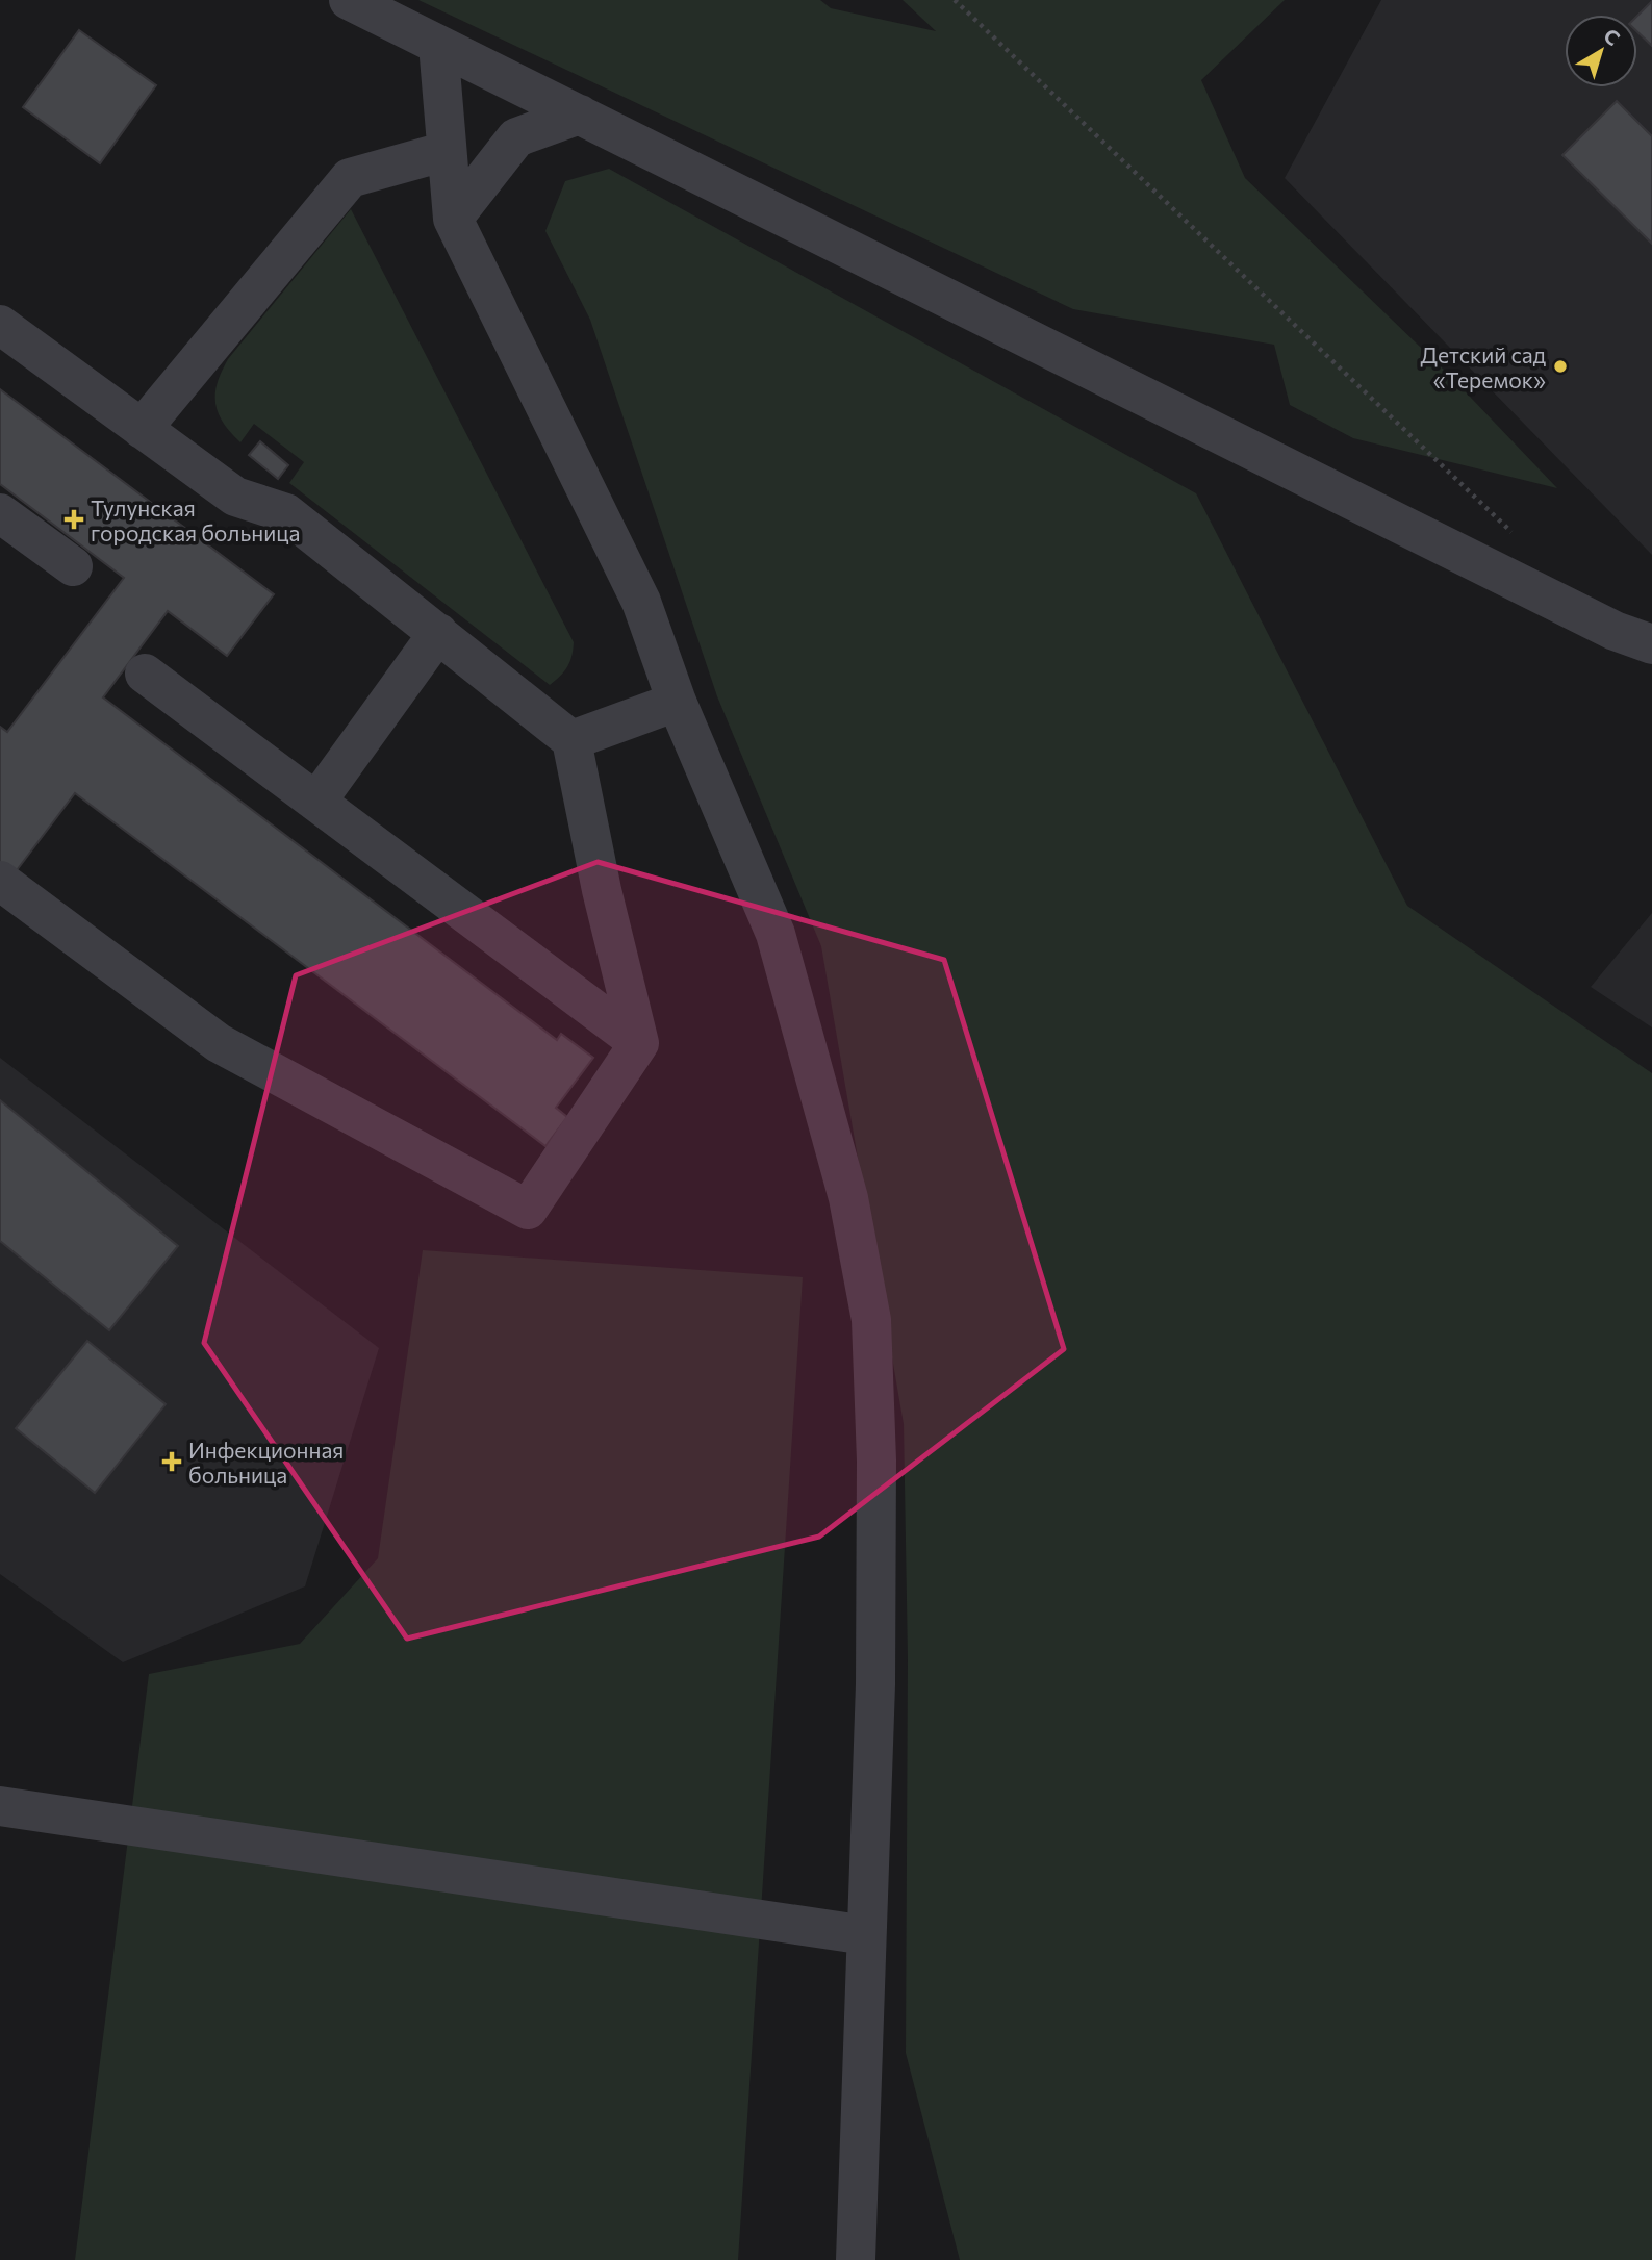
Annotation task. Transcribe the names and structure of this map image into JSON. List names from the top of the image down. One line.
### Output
{"places":{"other":["Детский сад «Теремок»"],"health":["Тулунская городская больница","Инфекционная больница"]},"north":"top right"}
